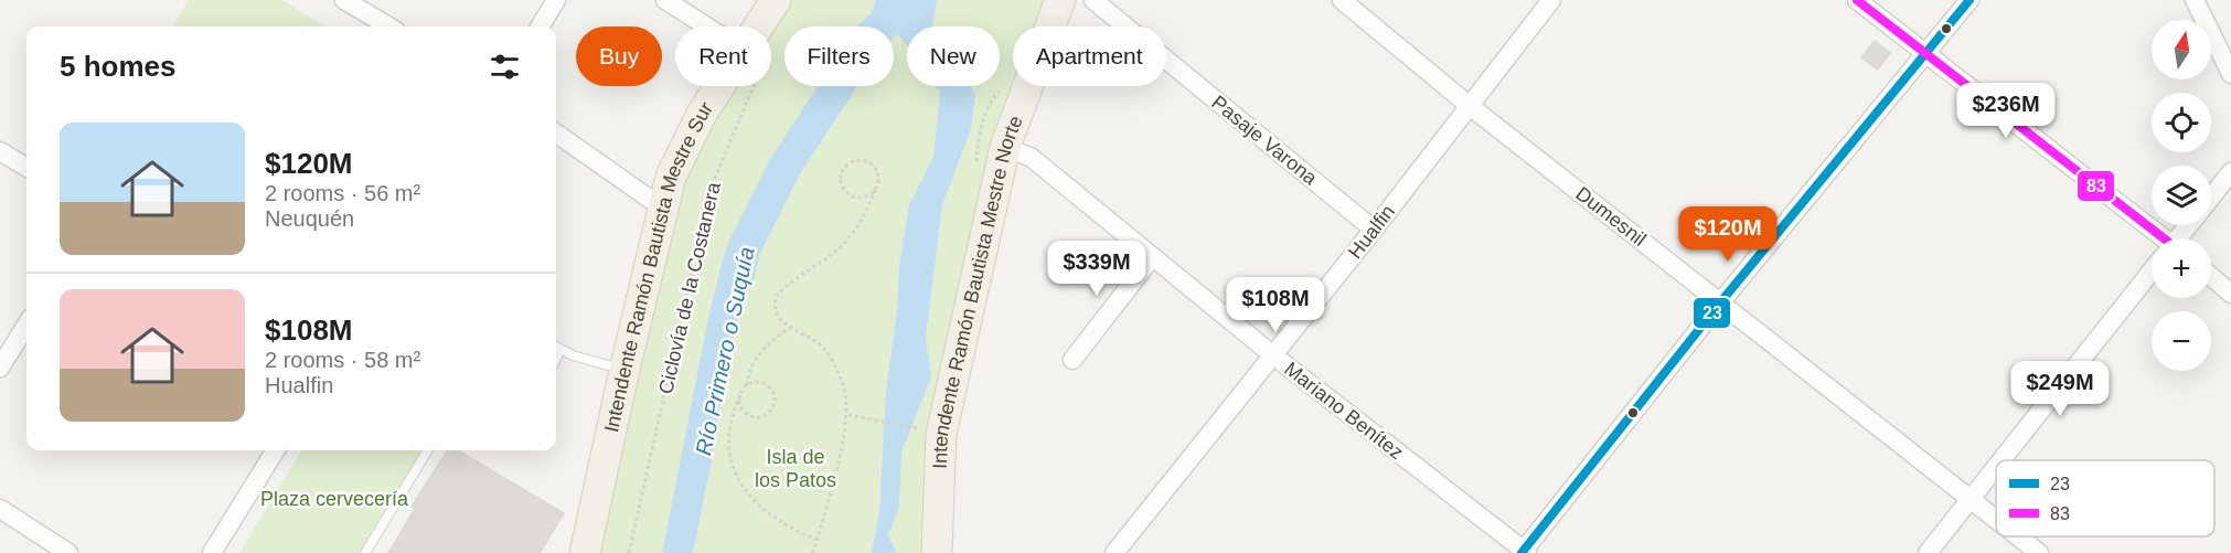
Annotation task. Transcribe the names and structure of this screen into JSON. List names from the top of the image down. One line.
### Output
{"streets":{"main road":["Intendente Ramón Bautista Mestre Sur","Intendente Ramón Bautista Mestre Norte"],"street":["Pasaje Varona","Dumesnil","Hualfin","Mariano Benítez"],"path":["Ciclovía de la Costanera"]},"crossings":[["Pasaje Varona","Hualfin"],["Dumesnil","Hualfin"],["Hualfin","Mariano Benítez"],["Intendente Ramón Bautista Mestre Norte","Mariano Benítez"]],"water":["Río Primero o Suquía"],"parks":["Isla de los Patos","Plaza cervecería"],"lines":["transit line 23","transit line 83"],"legend":["23","83"],"north":"top","page":{"map_buttons":["+","−"],"chip":["Buy","Rent","Filters","New","Apartment"],"heading":"5 homes","price":["$236M","$120M","$339M","$108M","$249M"],"list":[{"name":"$120M","note":"2 rooms · 56 m² · Neuquén"},{"name":"$108M","note":"2 rooms · 58 m² · Hualfin"}]}}
